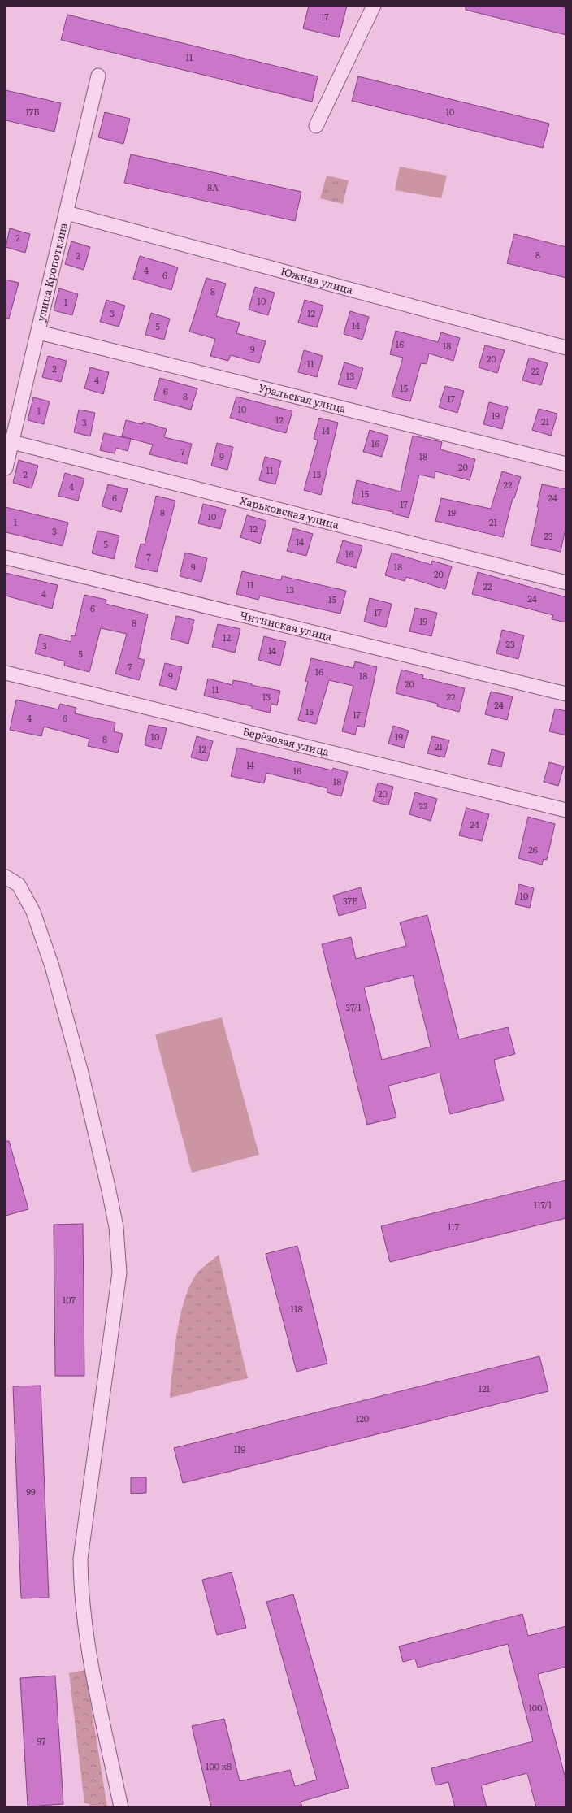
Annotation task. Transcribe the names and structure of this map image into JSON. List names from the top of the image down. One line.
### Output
{"streets":{"street":["улица Кропоткина","Южная улица","Уральская улица","Харьковская улица","Читинская улица","Берёзовая улица"]},"crossings":[["улица Кропоткина","Южная улица"],["улица Кропоткина","Уральская улица"],["улица Кропоткина","Харьковская улица"]],"house_numbers":["17","11","17Б","10","8А","2","8","2","4","6","8","10","1","3","12","14","5","16","18","9","20","11","2","22","13","4","15","6","8","17","10","1","19","12","21","3","14","16","7","9","18","20","11","2","13","22","4","15","6","24","17","8","19","10","1","21","12","3","23","14","5","16","7","9","18","20","11","22","13","4","24","15","6","17","19","8","12","23","3","14","5","7","16","9","18","20","11","13","22","24","15","17","4","6","10","19","8","21","12","14","16","18","20","22","24","26","10","37Е","37/1","117/1","117","107","118","121","120","119","99","100","97","100 к8"]}
